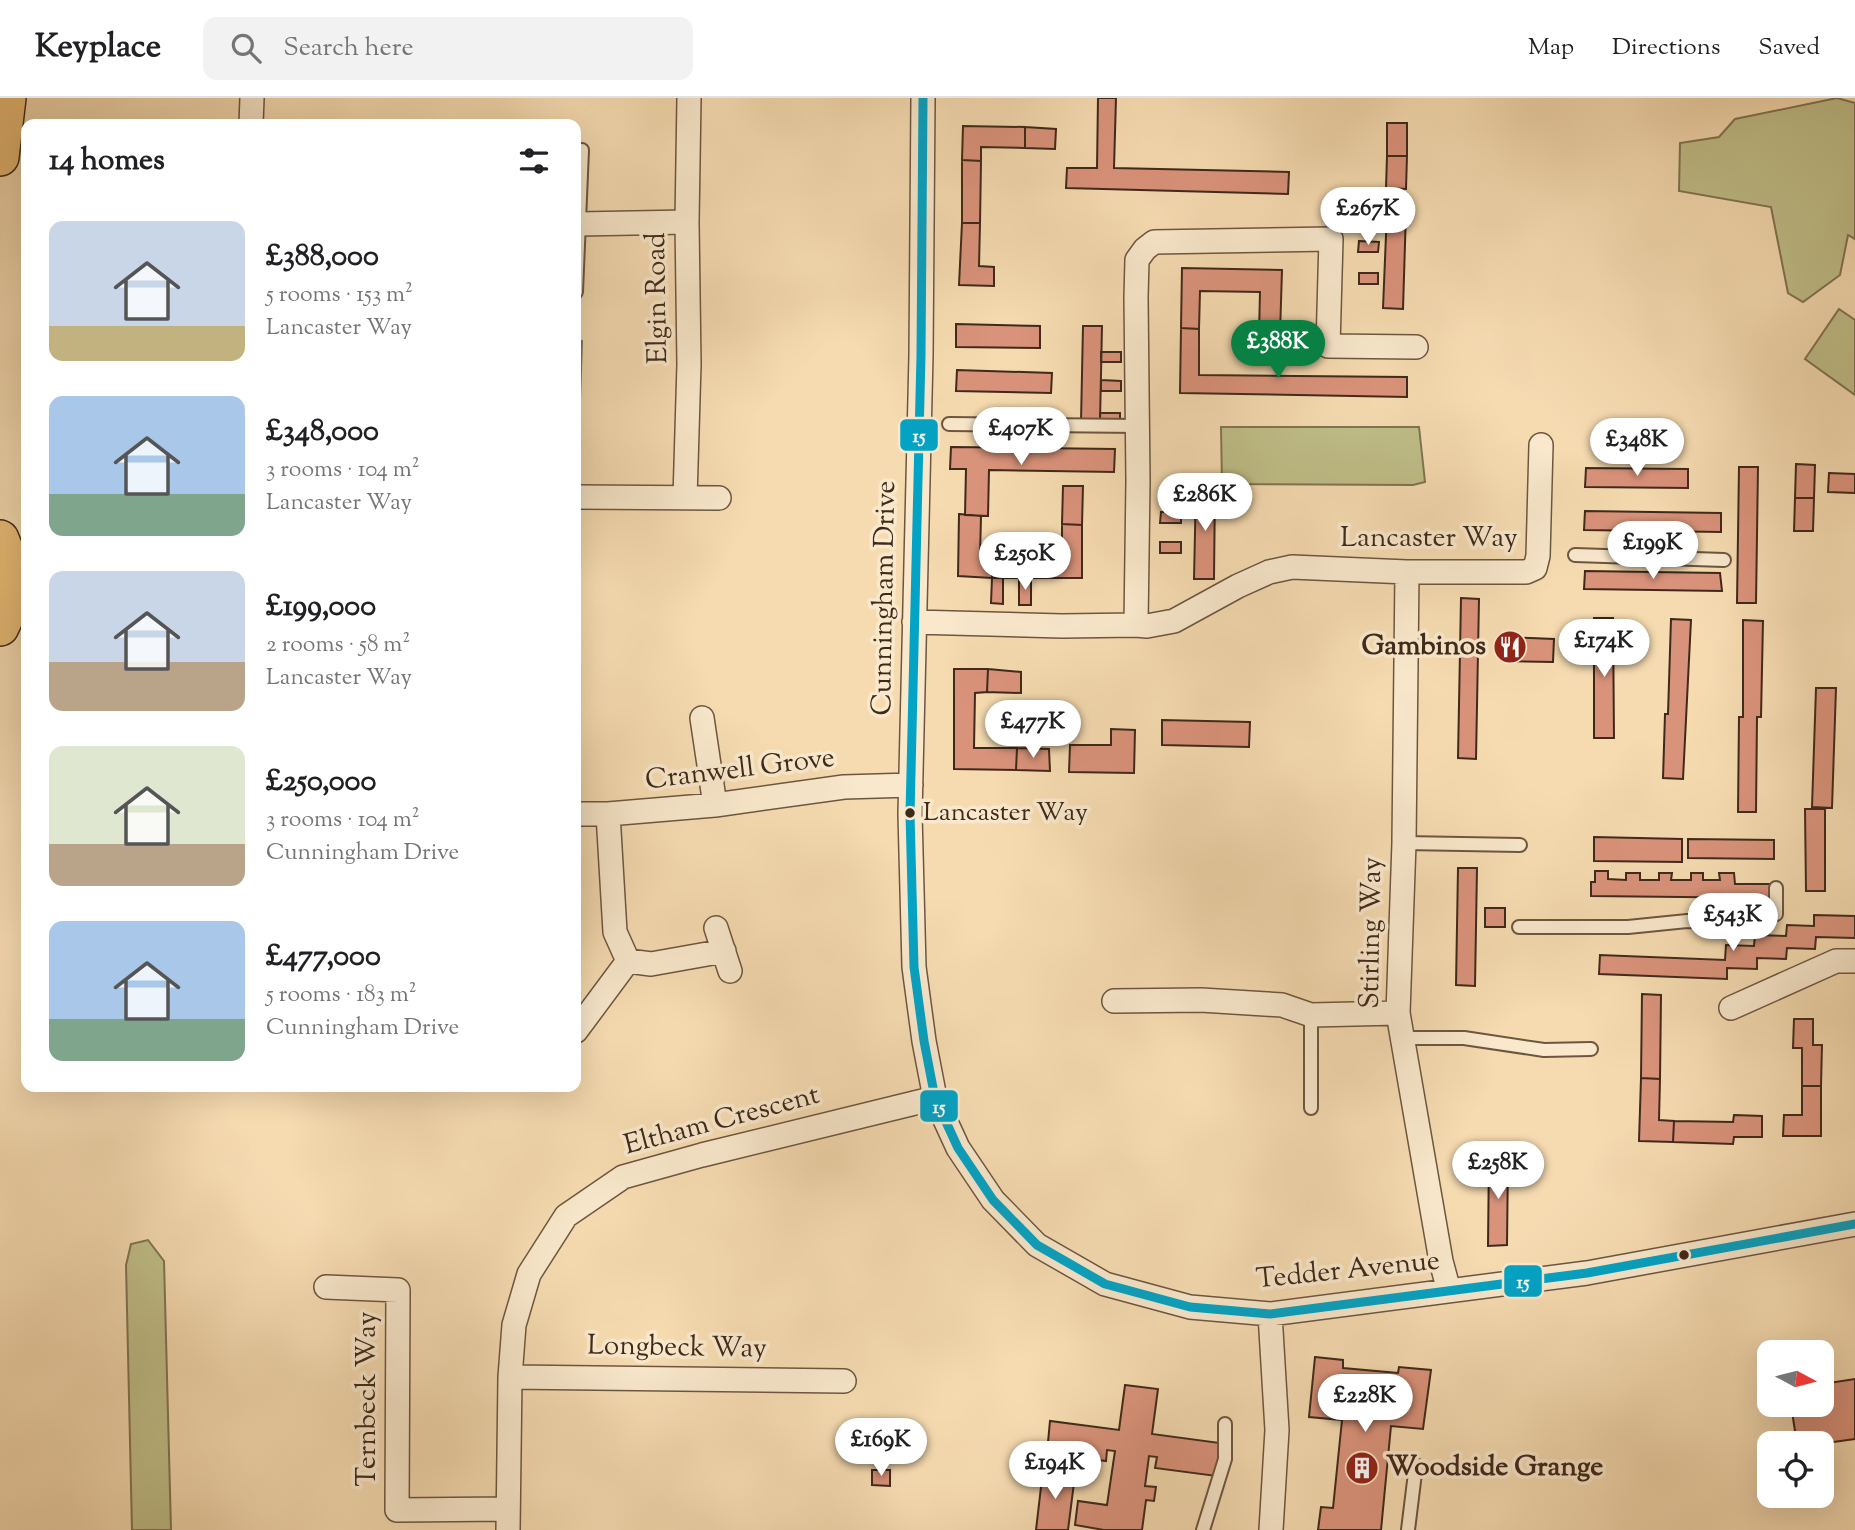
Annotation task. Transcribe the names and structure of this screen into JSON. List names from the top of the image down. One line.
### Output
{"streets":{"street":["Elgin Road","Lancaster Way","Cunningham Drive","Cranwell Grove","Stirling Way","Eltham Crescent","Tedder Avenue","Longbeck Way","Ternbeck Way"]},"crossings":[["Lancaster Way","Cunningham Drive"],["Lancaster Way","Stirling Way"],["Cunningham Drive","Cranwell Grove"],["Cunningham Drive","Eltham Crescent"],["Cunningham Drive","Tedder Avenue"],["Stirling Way","Tedder Avenue"],["Eltham Crescent","Tedder Avenue"],["Eltham Crescent","Longbeck Way"],["Eltham Crescent","Ternbeck Way"]],"places":{"restaurant":["Gambinos"],"other":["Lancaster Way"],"building":["Woodside Grange"]},"lines":["transit line 15"],"north":"right","page":{"header":"Keyplace","search":"Search here","nav":["Map","Directions","Saved"],"heading":"14 homes","price":["£267K","£388K","£407K","£348K","£286K","£199K","£250K","£174K","£477K","£543K","£258K","£228K","£169K","£194K"],"list":[{"name":"£388,000","note":"5 rooms · 153 m² · Lancaster Way"},{"name":"£348,000","note":"3 rooms · 104 m² · Lancaster Way"},{"name":"£199,000","note":"2 rooms · 58 m² · Lancaster Way"},{"name":"£250,000","note":"3 rooms · 104 m² · Cunningham Drive"},{"name":"£477,000","note":"5 rooms · 183 m² · Cunningham Drive"}]}}
